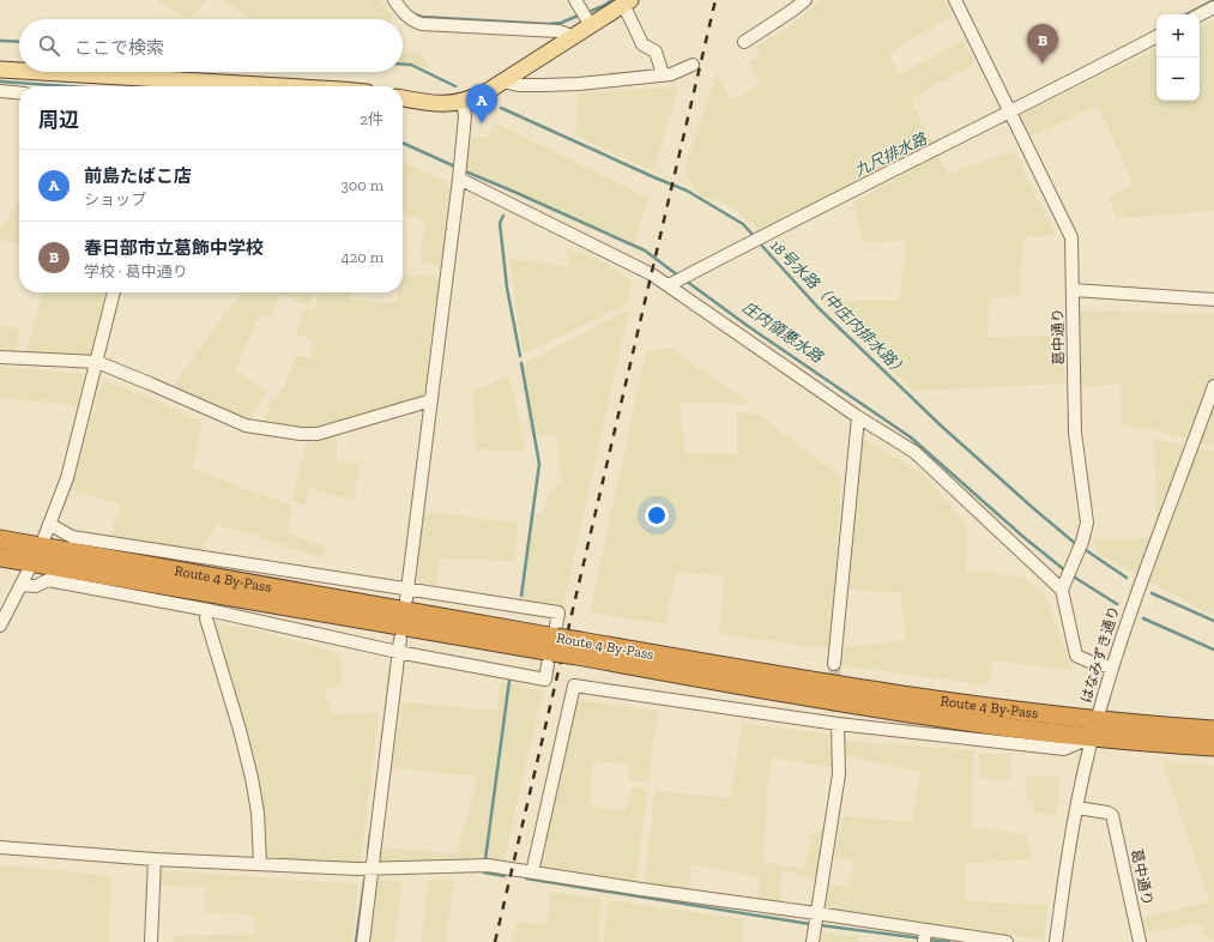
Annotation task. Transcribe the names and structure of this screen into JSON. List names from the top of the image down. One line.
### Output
{"streets":{"highway":["Route 4 By-Pass"],"street":["葛中通り","はなみずき通り"]},"crossings":[["葛中通り","はなみずき通り"],["Route 4 By-Pass","はなみずき通り"]],"water":["九尺排水路","18号水路（中庄内排水路）","庄内領悪水路"],"page":{"map_buttons":["+","−"],"search":"ここで検索","pins":["B","A"],"heading":["周辺","2件"],"list":[{"mark":"A","name":"前島たばこ店","note":"ショップ","value":"300 m"},{"mark":"B","name":"春日部市立葛飾中学校","note":"学校 · 葛中通り","value":"420 m"}]}}
